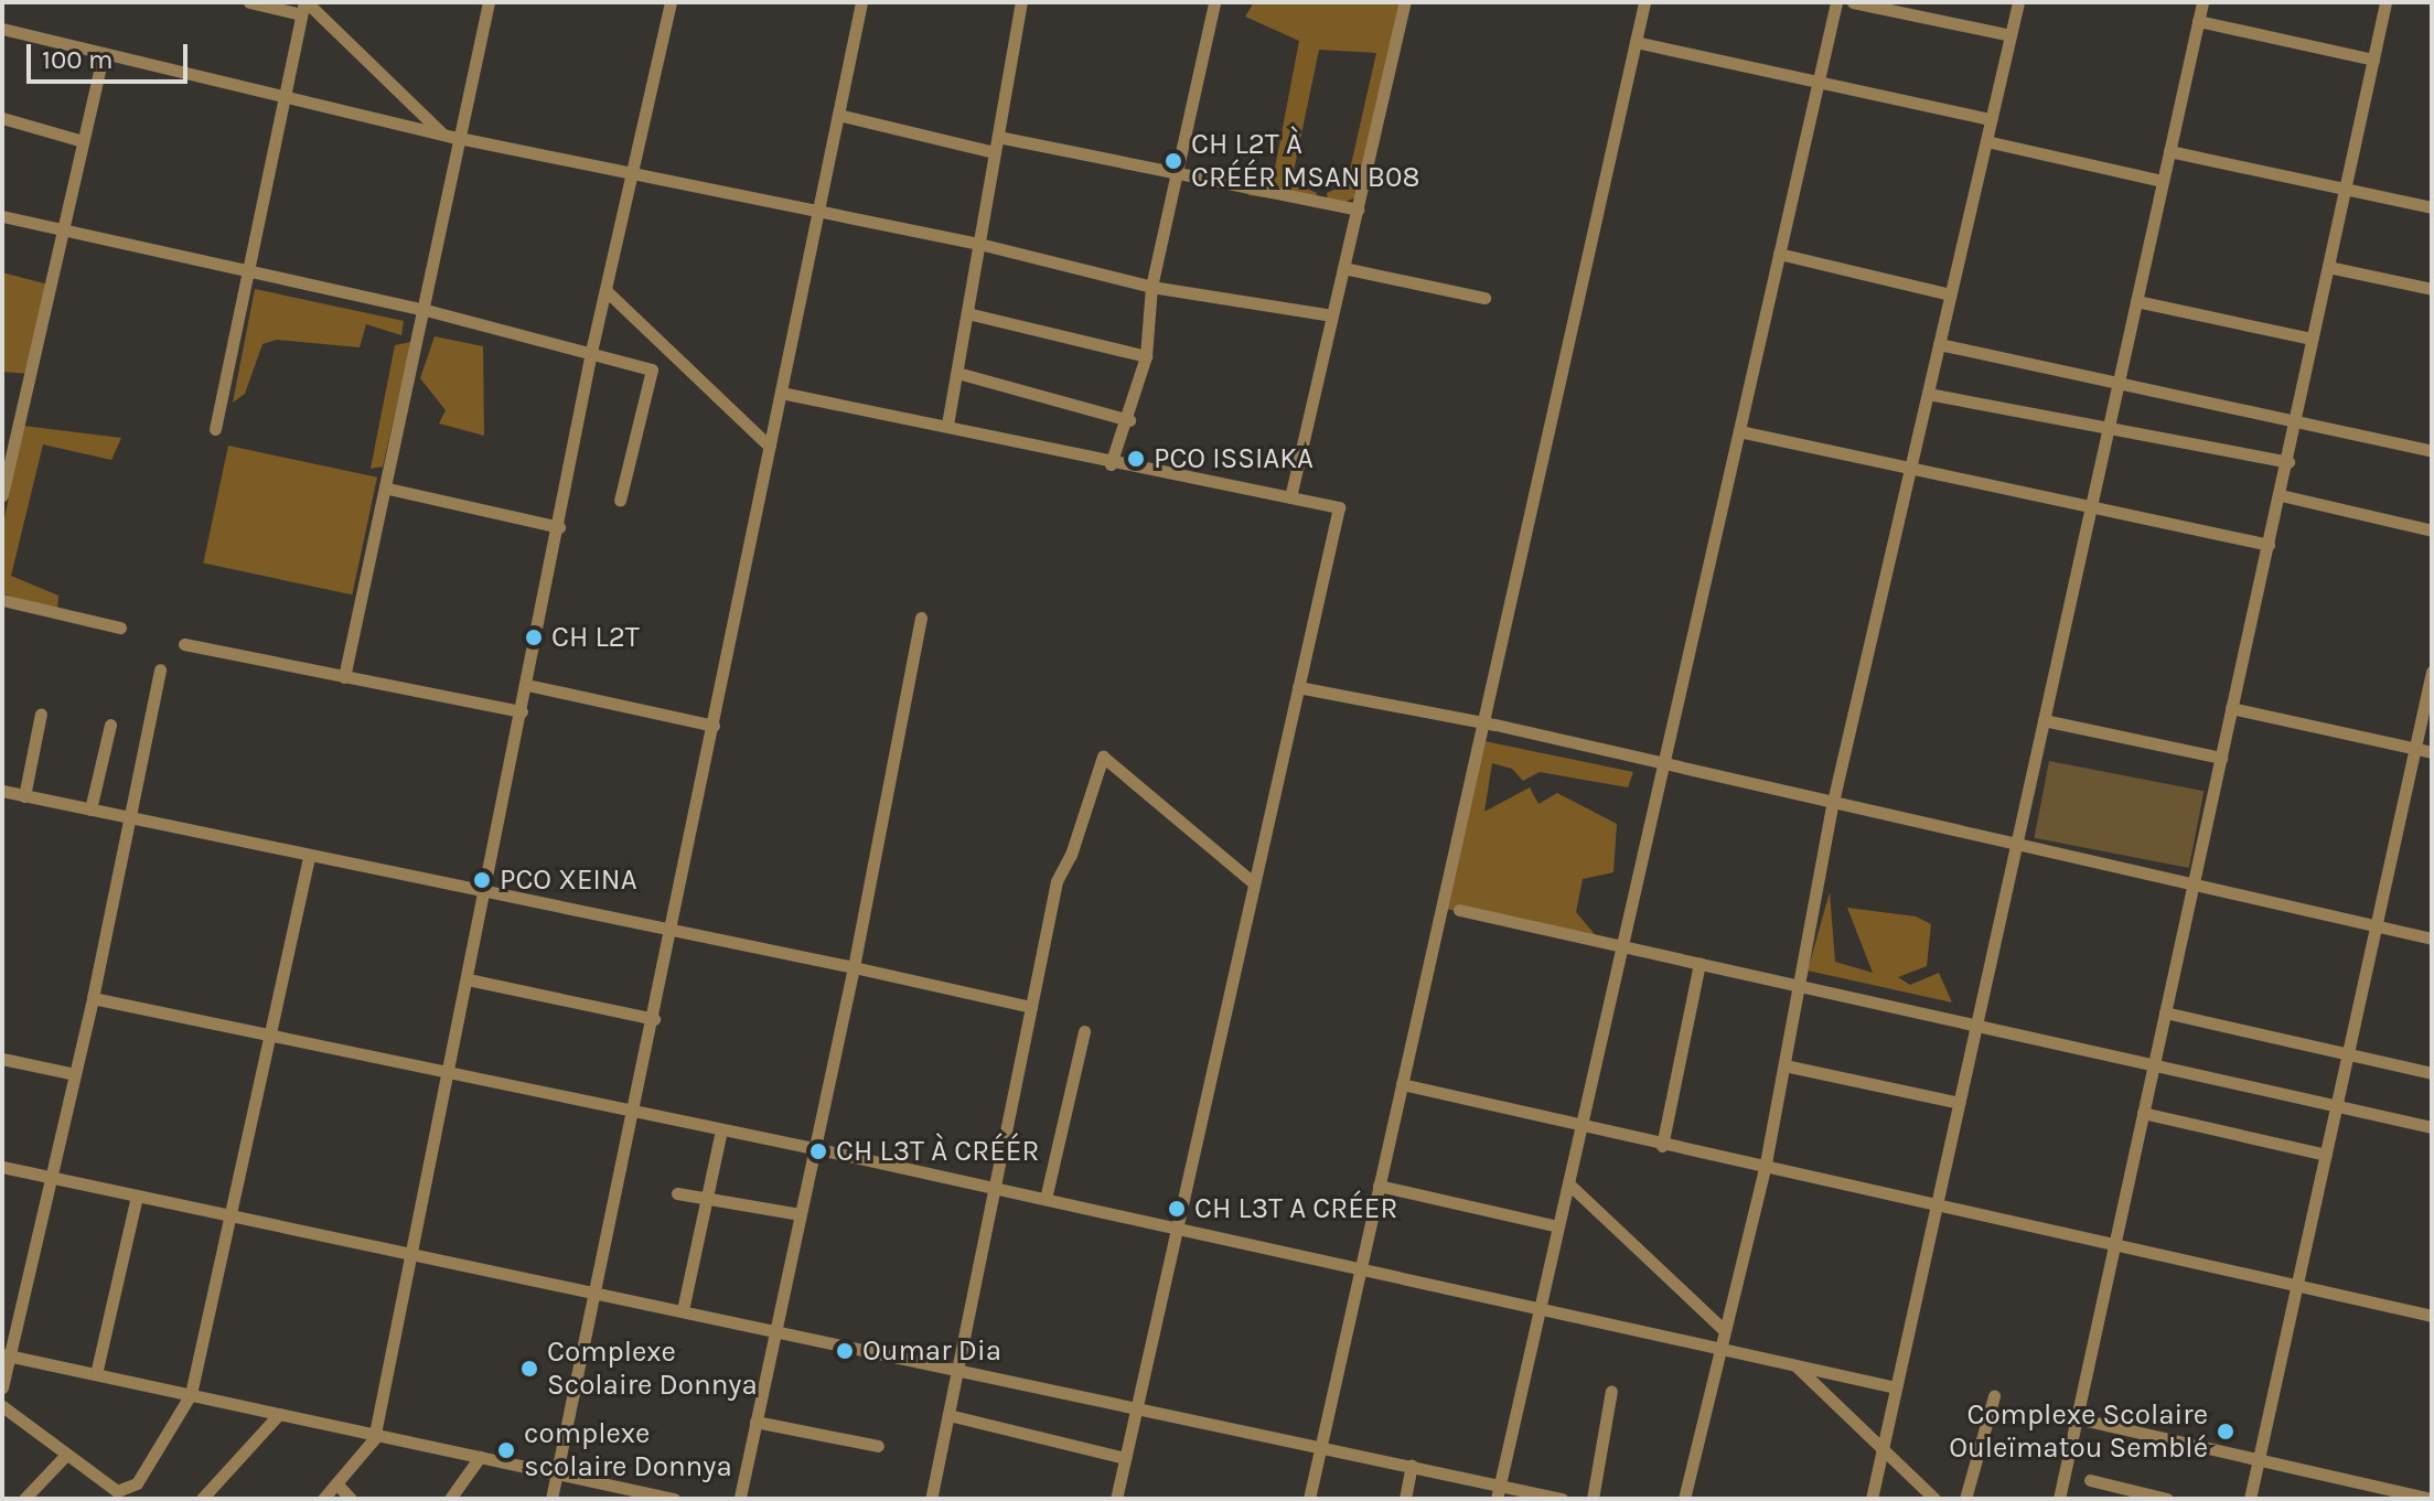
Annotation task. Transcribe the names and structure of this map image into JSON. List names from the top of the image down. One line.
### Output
{"places":["CH L2T À CRÉÉR MSAN B08","PCO ISSIAKA","CH L2T","PCO XEINA","CH L3T À CRÉÉR","CH L3T A CRÉER","Oumar Dia","Complexe Scolaire Donnya","Complexe Scolaire Ouleïmatou Semblé","complexe scolaire Donnya"],"scale_bar":"100 m"}
